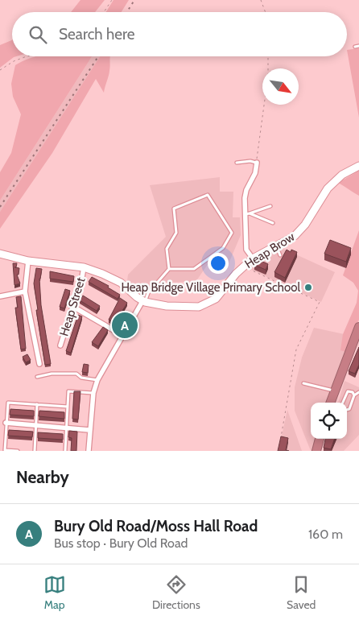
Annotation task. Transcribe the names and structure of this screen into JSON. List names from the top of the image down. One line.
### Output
{"streets":{"street":["Heap Brow","Heap Street"]},"places":["Heap Bridge Village Primary School"],"north":"bottom right","page":{"search":"Search here","pins":"A","heading":"Nearby","list":[{"mark":"A","name":"Bury Old Road/Moss Hall Road","note":"Bus stop · Bury Old Road","value":"160 m"}],"nav":["Map","Directions","Saved"]}}
